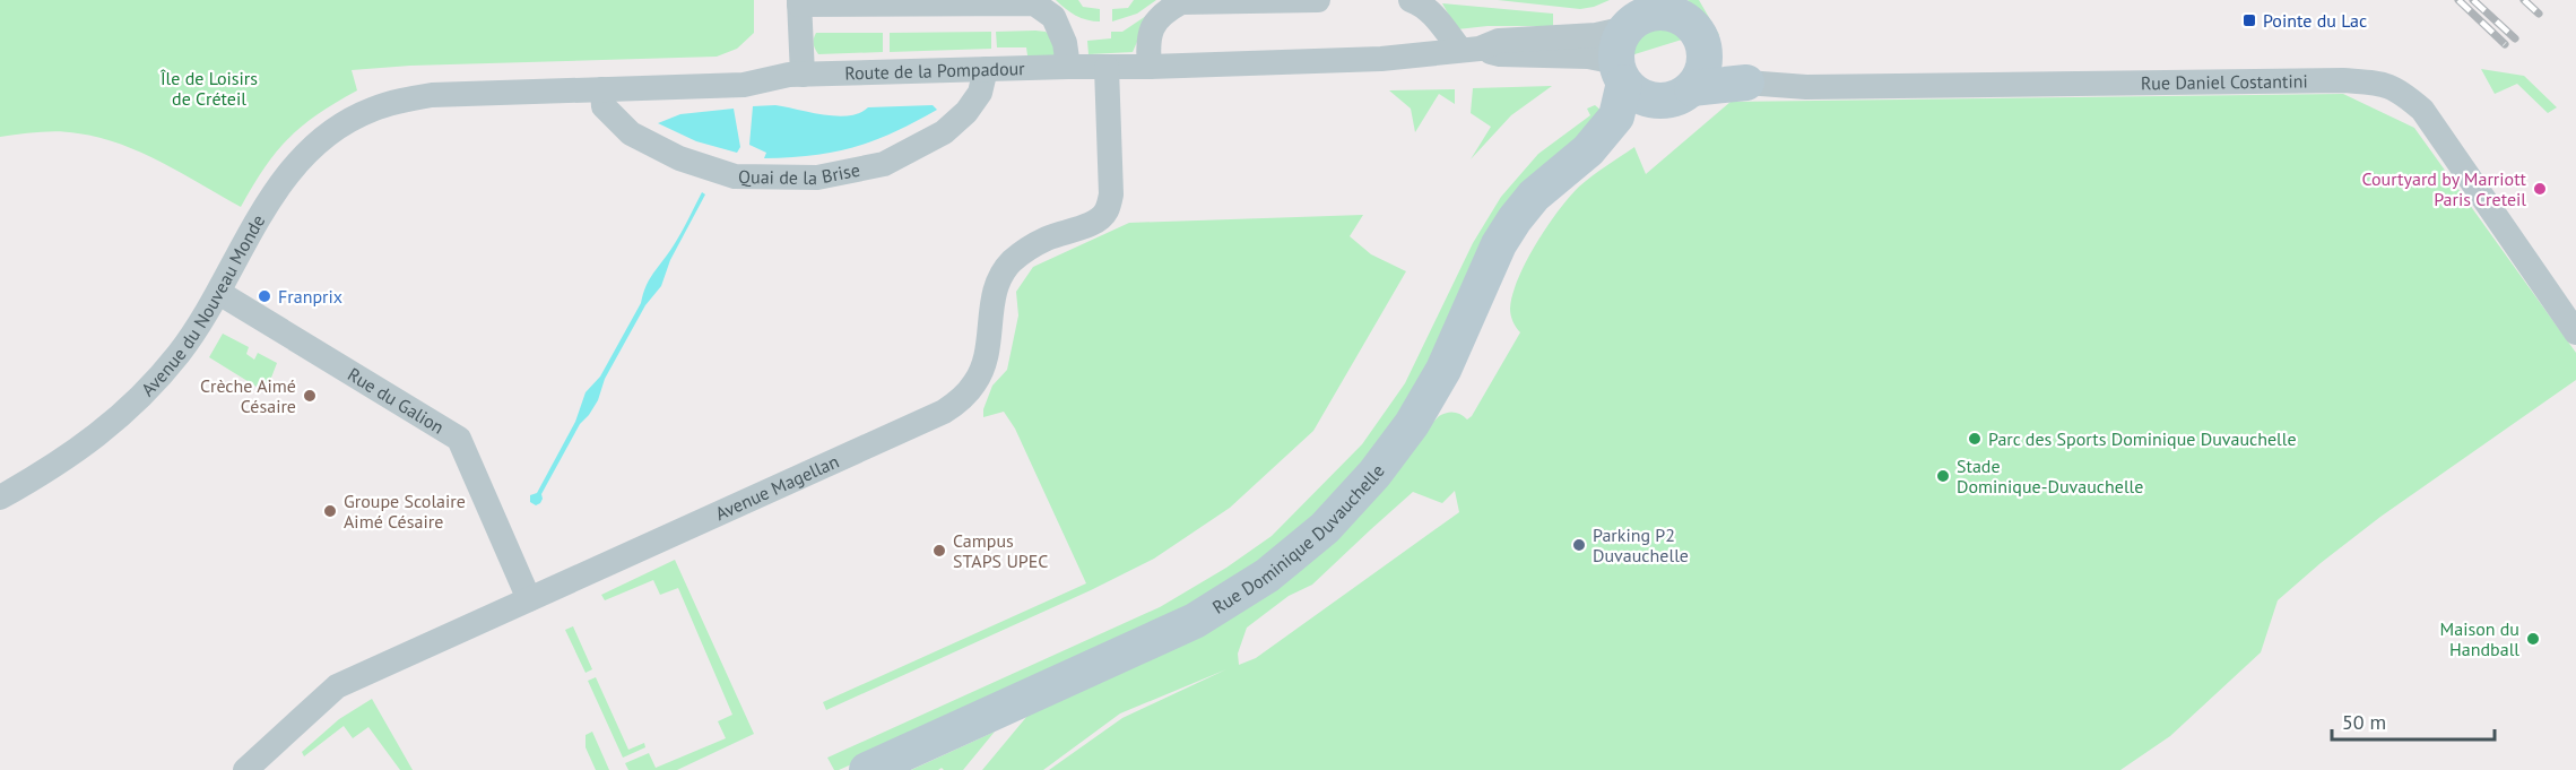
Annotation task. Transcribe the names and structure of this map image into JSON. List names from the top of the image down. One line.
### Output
{"streets":{"street":["Route de la Pompadour","Rue Daniel Costantini","Quai de la Brise","Avenue du Nouveau Monde","Rue du Galion","Avenue Magellan","Rue Dominique Duvauchelle"]},"crossings":[["Route de la Pompadour","Rue Daniel Costantini"],["Route de la Pompadour","Quai de la Brise"],["Route de la Pompadour","Avenue du Nouveau Monde"],["Route de la Pompadour","Avenue Magellan"],["Route de la Pompadour","Rue Dominique Duvauchelle"],["Rue Daniel Costantini","Rue Dominique Duvauchelle"],["Avenue du Nouveau Monde","Rue du Galion"],["Rue du Galion","Avenue Magellan"]],"parks":["Île de Loisirs de Créteil"],"places":{"transit":["Pointe du Lac"],"other":["Courtyard by Marriott Paris Creteil","Franprix","Crèche Aimé Césaire","Parc des Sports Dominique Duvauchelle","Stade Dominique-Duvauchelle","Groupe Scolaire Aimé Césaire","Parking P2 Duvauchelle","Campus STAPS UPEC","Maison du Handball"]},"scale_bar":"50 m"}
